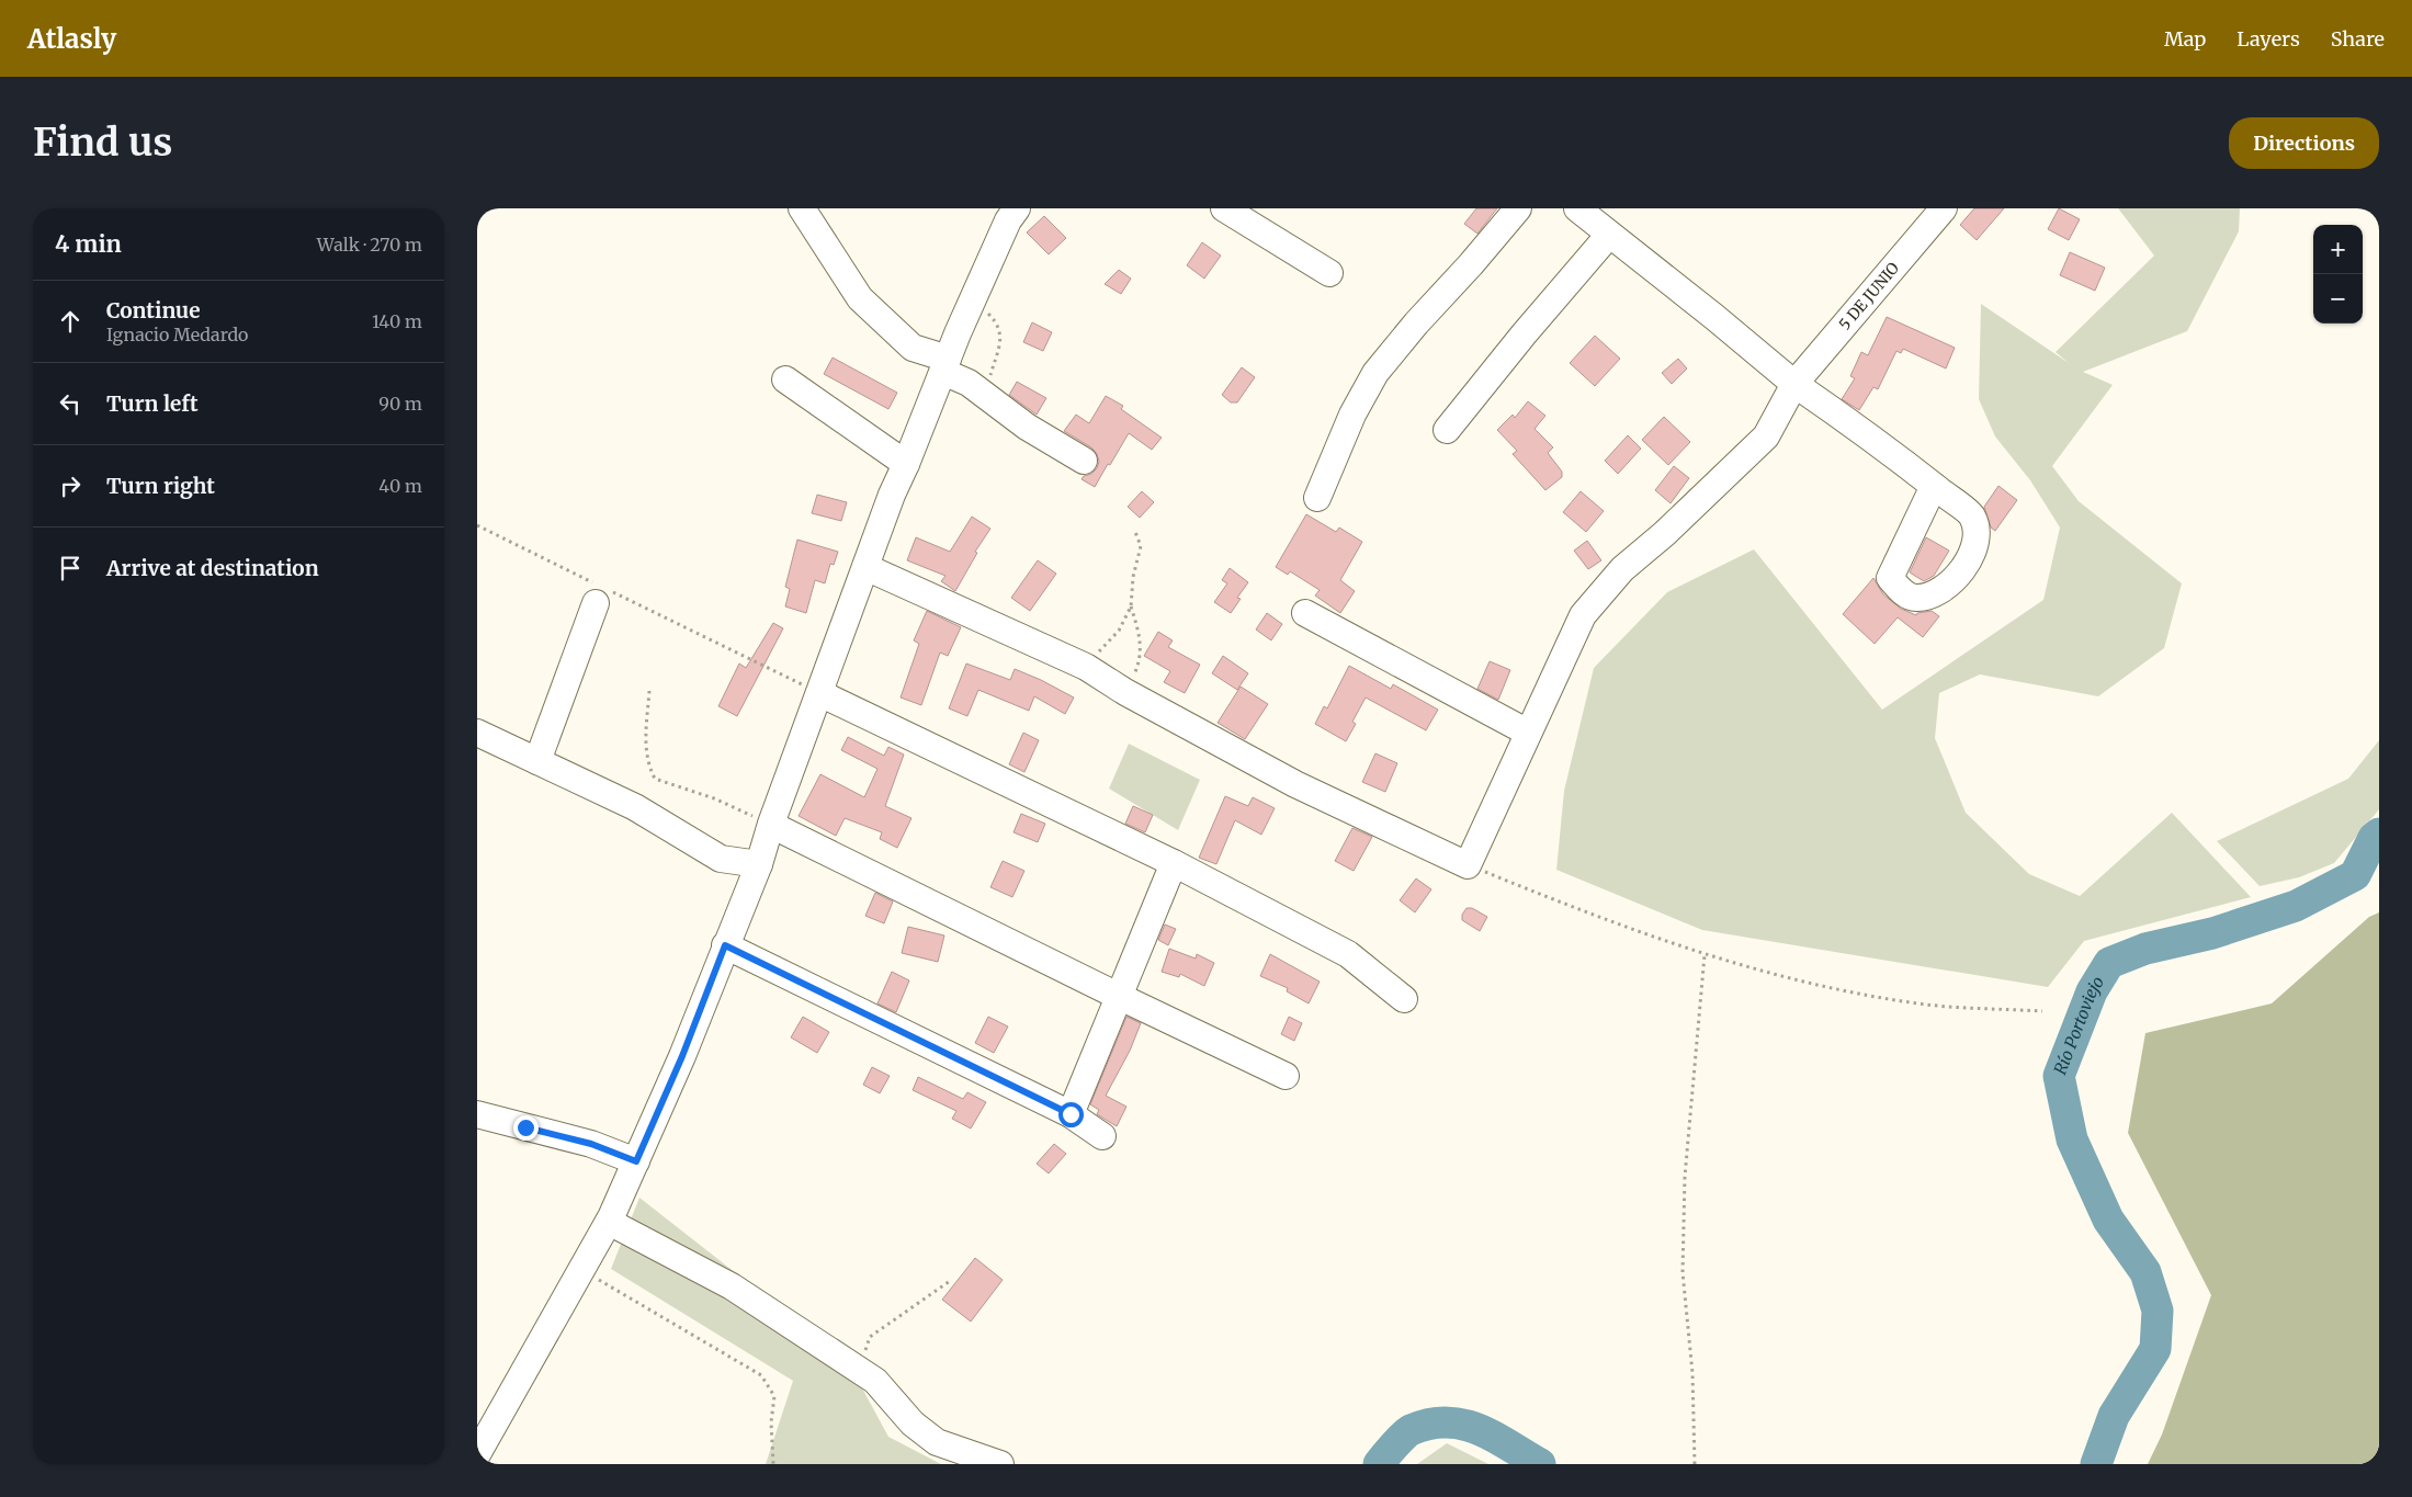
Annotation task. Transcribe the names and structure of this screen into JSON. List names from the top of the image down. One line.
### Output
{"streets":{"street":["5 DE JUNIO"]},"water":["Río Portoviejo"],"page":{"header":"Atlasly","nav":["Map","Layers","Share"],"buttons":"Directions","title":"Find us","heading":["4 min","Walk · 270 m"],"map_buttons":["+","−"],"list":[["Continue","Ignacio Medardo","140 m"],["Turn left","90 m"],["Turn right","40 m"],"Arrive at destination"]}}
